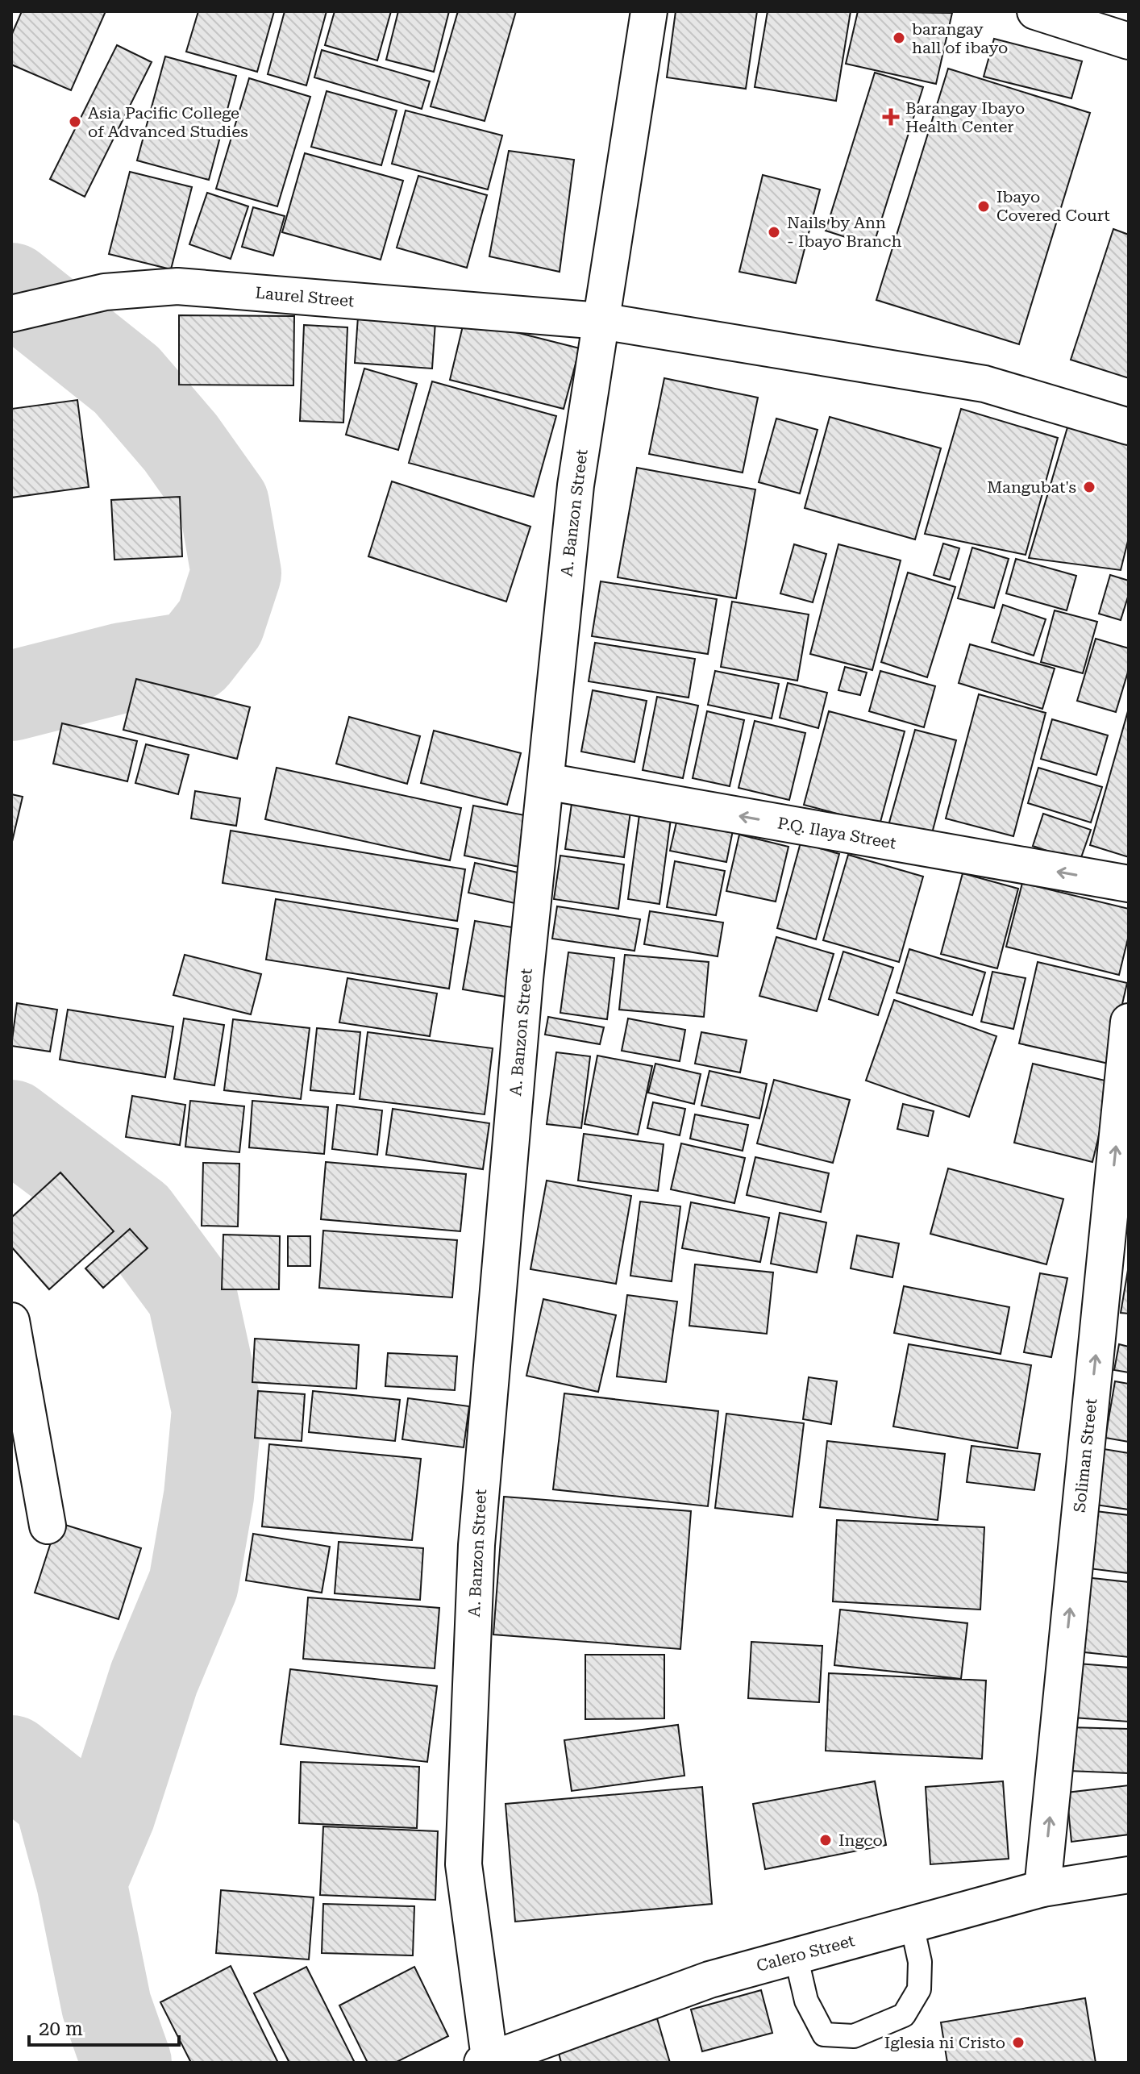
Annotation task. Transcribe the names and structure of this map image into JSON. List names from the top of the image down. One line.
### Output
{"streets":{"street":["Laurel Street","A. Banzon Street","P.Q. Ilaya Street","Soliman Street","Calero Street"]},"crossings":[["Laurel Street","A. Banzon Street"],["A. Banzon Street","P.Q. Ilaya Street"],["A. Banzon Street","Calero Street"],["Soliman Street","Calero Street"]],"one_way":["P.Q. Ilaya Street","Soliman Street"],"places":{"other":["barangay hall of ibayo","Asia Pacific College of Advanced Studies","Ibayo Covered Court","Nails by Ann - Ibayo Branch","Mangubat's","Ingco","Iglesia ni Cristo"],"health":["Barangay Ibayo Health Center"]},"scale_bar":"20 m"}
